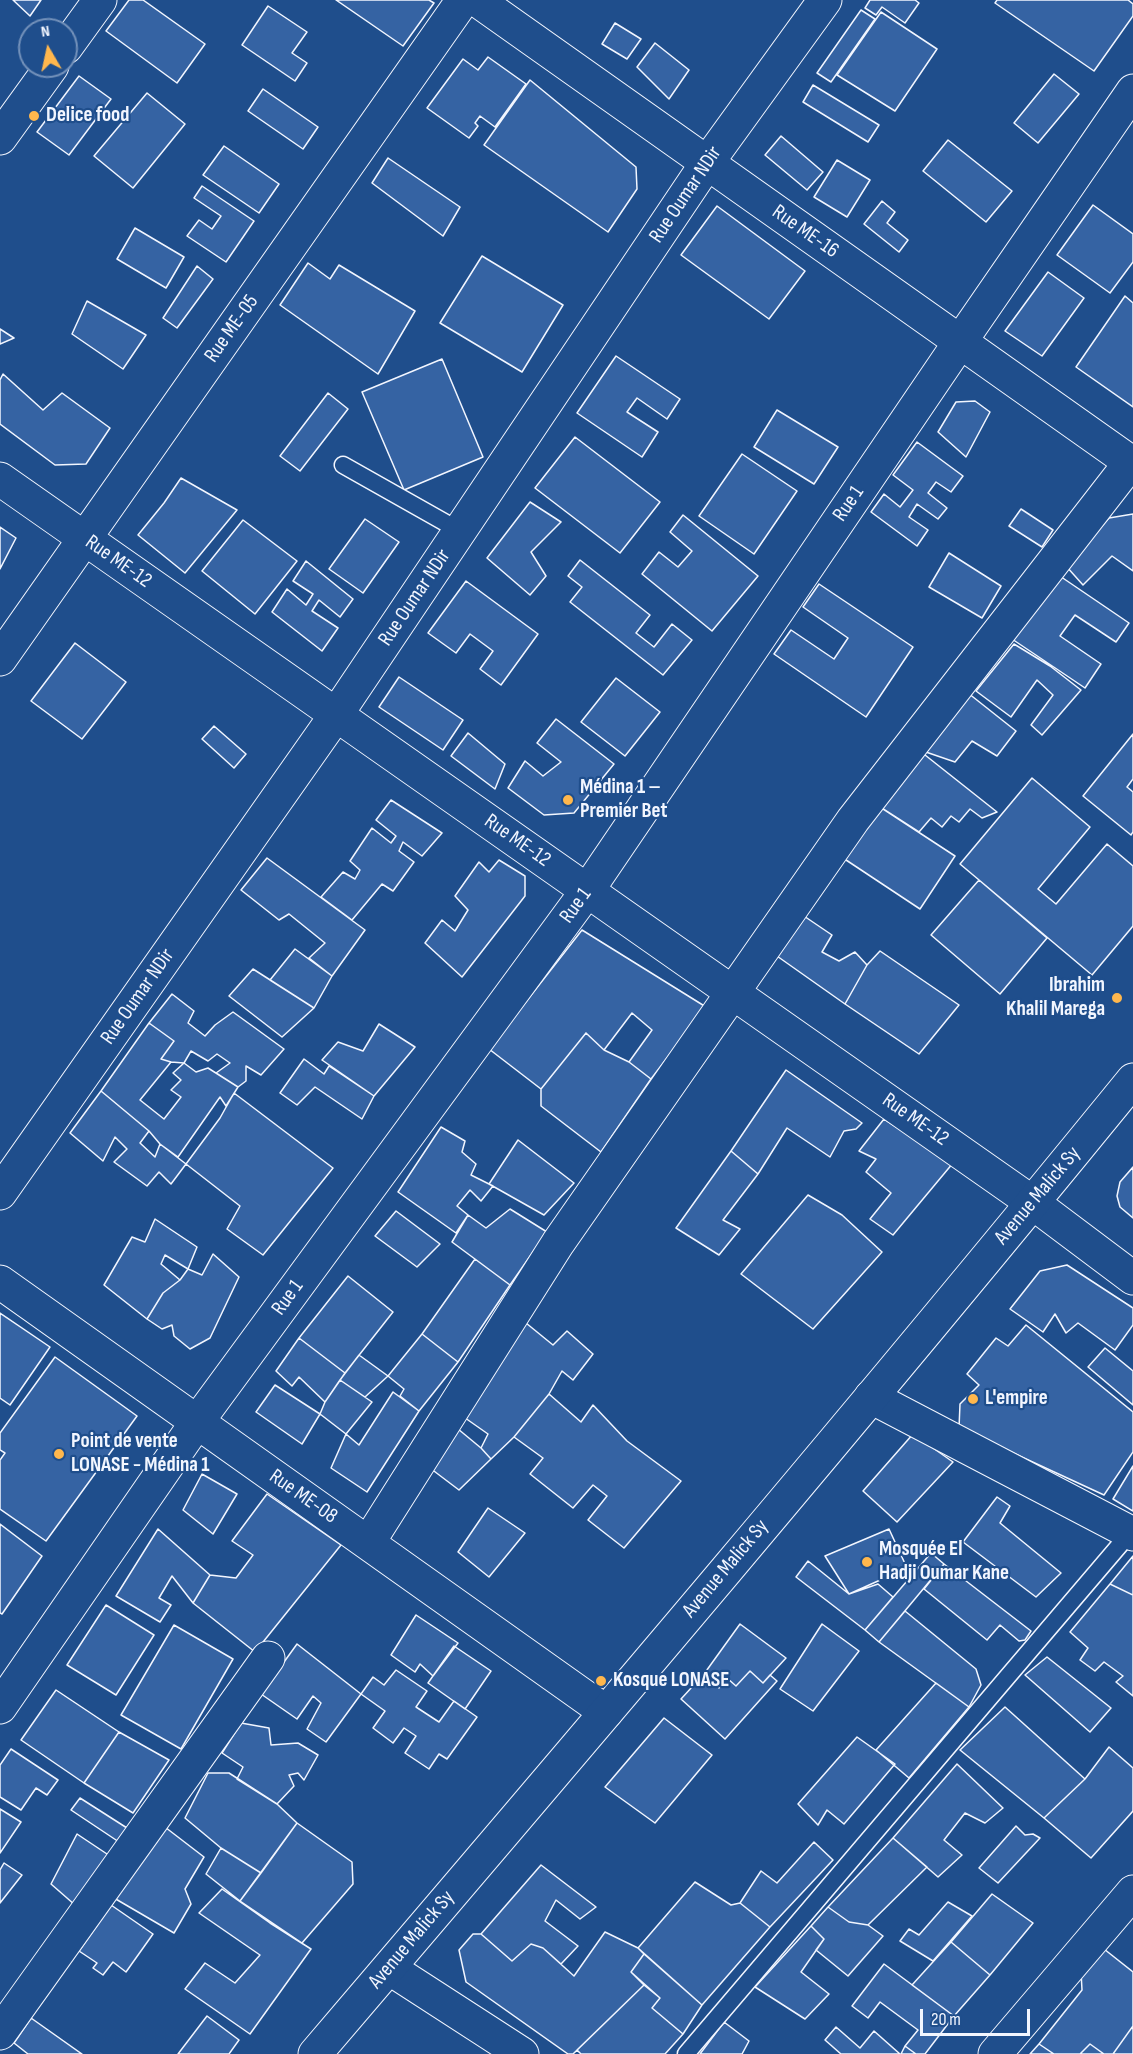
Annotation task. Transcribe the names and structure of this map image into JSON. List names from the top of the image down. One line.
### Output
{"streets":{"street":["Rue Oumar NDir","Rue ME-16","Rue ME-05","Rue 1","Rue ME-12","Avenue Malick Sy","Rue ME-08"]},"crossings":[["Rue Oumar NDir","Rue ME-16"],["Rue Oumar NDir","Rue ME-12"],["Rue ME-16","Rue 1"],["Rue ME-05","Rue ME-12"],["Rue 1","Rue ME-12"],["Rue 1","Rue ME-08"],["Rue ME-12","Avenue Malick Sy"],["Avenue Malick Sy","Rue ME-08"]],"places":["Delice food","Médina 1 – Premier Bet","Ibrahim Khalil Marega","L'empire","Point de vente LONASE - Médina 1","Mosquée El Hadji Oumar Kane","Kosque LONASE"],"scale_bar":"20 m","north":"top"}
